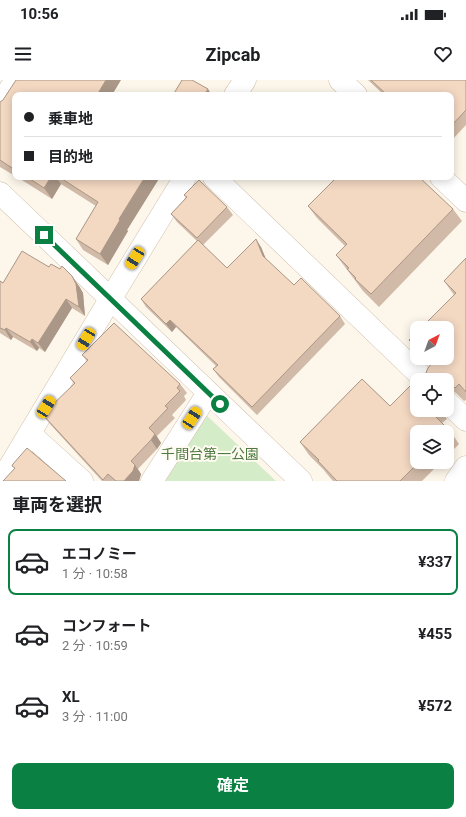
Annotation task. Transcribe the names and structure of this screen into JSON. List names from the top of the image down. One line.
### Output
{"parks":["千間台第一公園"],"north":"top right","page":{"status":"10:56","header":"Zipcab","banner":["乗車地","目的地"],"heading":"車両を選択","list":[{"name":"エコノミー","note":"1 分 · 10:58","value":"¥337"},{"name":"コンフォート","note":"2 分 · 10:59","value":"¥455"},{"name":"XL","note":"3 分 · 11:00","value":"¥572"}],"buttons":"確定"}}
